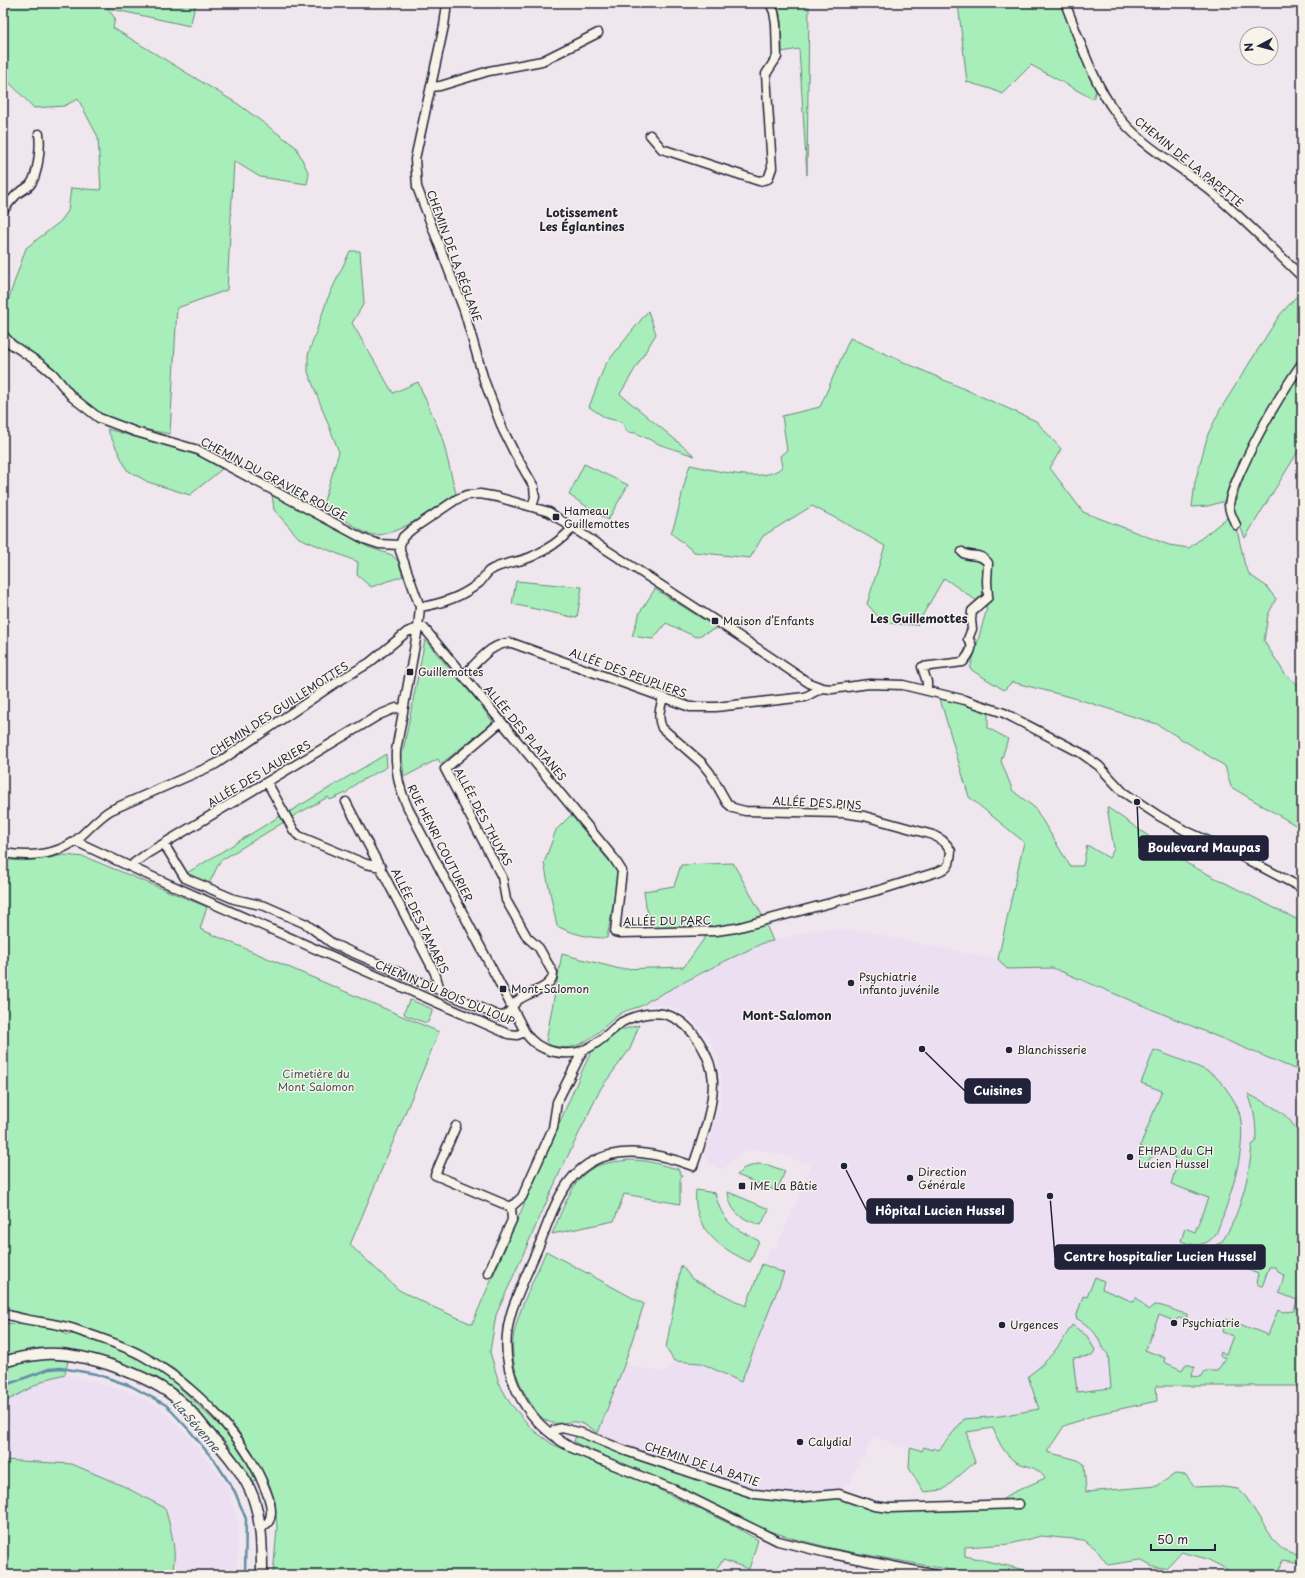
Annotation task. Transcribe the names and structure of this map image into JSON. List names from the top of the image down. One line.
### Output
{"streets":{"street":["CHEMIN DE LA PAPETTE","CHEMIN DE LA RÉGLANE","CHEMIN DU GRAVIER ROUGE","ALLÉE DES PEUPLIERS","CHEMIN DES GUILLEMOTTES","ALLÉE DES PLATANES","ALLÉE DES LAURIERS","ALLÉE DES PINS","ALLÉE DES THUYAS","RUE HENRI COUTURIER","ALLÉE DES TAMARIS","ALLÉE DU PARC","CHEMIN DU BOIS DU LOUP","CHEMIN DE LA BATIE"]},"crossings":[["ALLÉE DES PEUPLIERS","ALLÉE DES PLATANES"],["ALLÉE DES PEUPLIERS","ALLÉE DES PINS"],["CHEMIN DES GUILLEMOTTES","ALLÉE DES PLATANES"],["CHEMIN DES GUILLEMOTTES","RUE HENRI COUTURIER"],["CHEMIN DES GUILLEMOTTES","CHEMIN DU BOIS DU LOUP"],["ALLÉE DES PLATANES","ALLÉE DES THUYAS"],["ALLÉE DES PLATANES","RUE HENRI COUTURIER"],["ALLÉE DES PLATANES","ALLÉE DU PARC"],["ALLÉE DES LAURIERS","RUE HENRI COUTURIER"],["ALLÉE DES LAURIERS","ALLÉE DES TAMARIS"],["ALLÉE DES LAURIERS","CHEMIN DU BOIS DU LOUP"],["ALLÉE DES PINS","ALLÉE DU PARC"],["ALLÉE DES THUYAS","RUE HENRI COUTURIER"],["RUE HENRI COUTURIER","CHEMIN DU BOIS DU LOUP"],["CHEMIN DU BOIS DU LOUP","CHEMIN DE LA BATIE"]],"districts":["Lotissement Les Églantines","Les Guillemottes","Mont-Salomon"],"water":["La Sévenne"],"parks":["Cimetière du Mont Salomon"],"places":{"transit":["Hameau Guillemottes","Maison d’Enfants","Guillemottes","Mont-Salomon","IME La Bâtie"],"other":["Boulevard Maupas","Psychiatrie infanto juvénile","Cuisines","Blanchisserie","EHPAD du CH Lucien Hussel","Hôpital Lucien Hussel","Direction Générale","Centre hospitalier Lucien Hussel","Psychiatrie","Urgences","Calydial"]},"scale_bar":"50 m","north":"left"}
